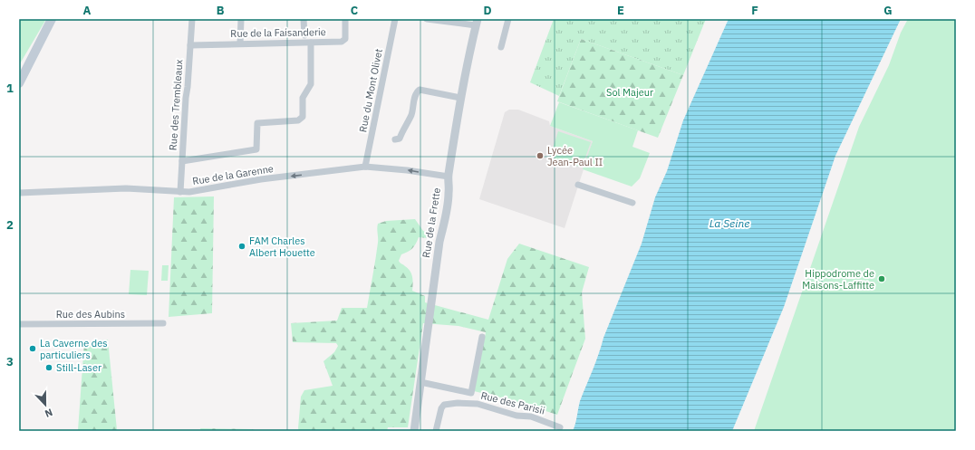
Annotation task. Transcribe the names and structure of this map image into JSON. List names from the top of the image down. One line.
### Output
{"streets":{"street":["Rue de la Faisanderie","Rue du Mont Olivet","Rue des Trembleaux","Rue de la Garenne","Rue de la Frette","Rue des Aubins","Rue des Parisii"]},"crossings":[["Rue de la Faisanderie","Rue des Trembleaux"],["Rue du Mont Olivet","Rue de la Garenne"],["Rue des Trembleaux","Rue de la Garenne"],["Rue de la Garenne","Rue de la Frette"]],"one_way":["Rue de la Garenne"],"water":["La Seine"],"parks":["Sol Majeur"],"places":["Lycée Jean-Paul II","FAM Charles Albert Houette","Hippodrome de Maisons-Laffitte","La Caverne des particuliers","Still-Laser"],"north":"bottom","grid":{"columns":["A","B","C","D","E","F","G"],"rows":["1","2","3"]}}
